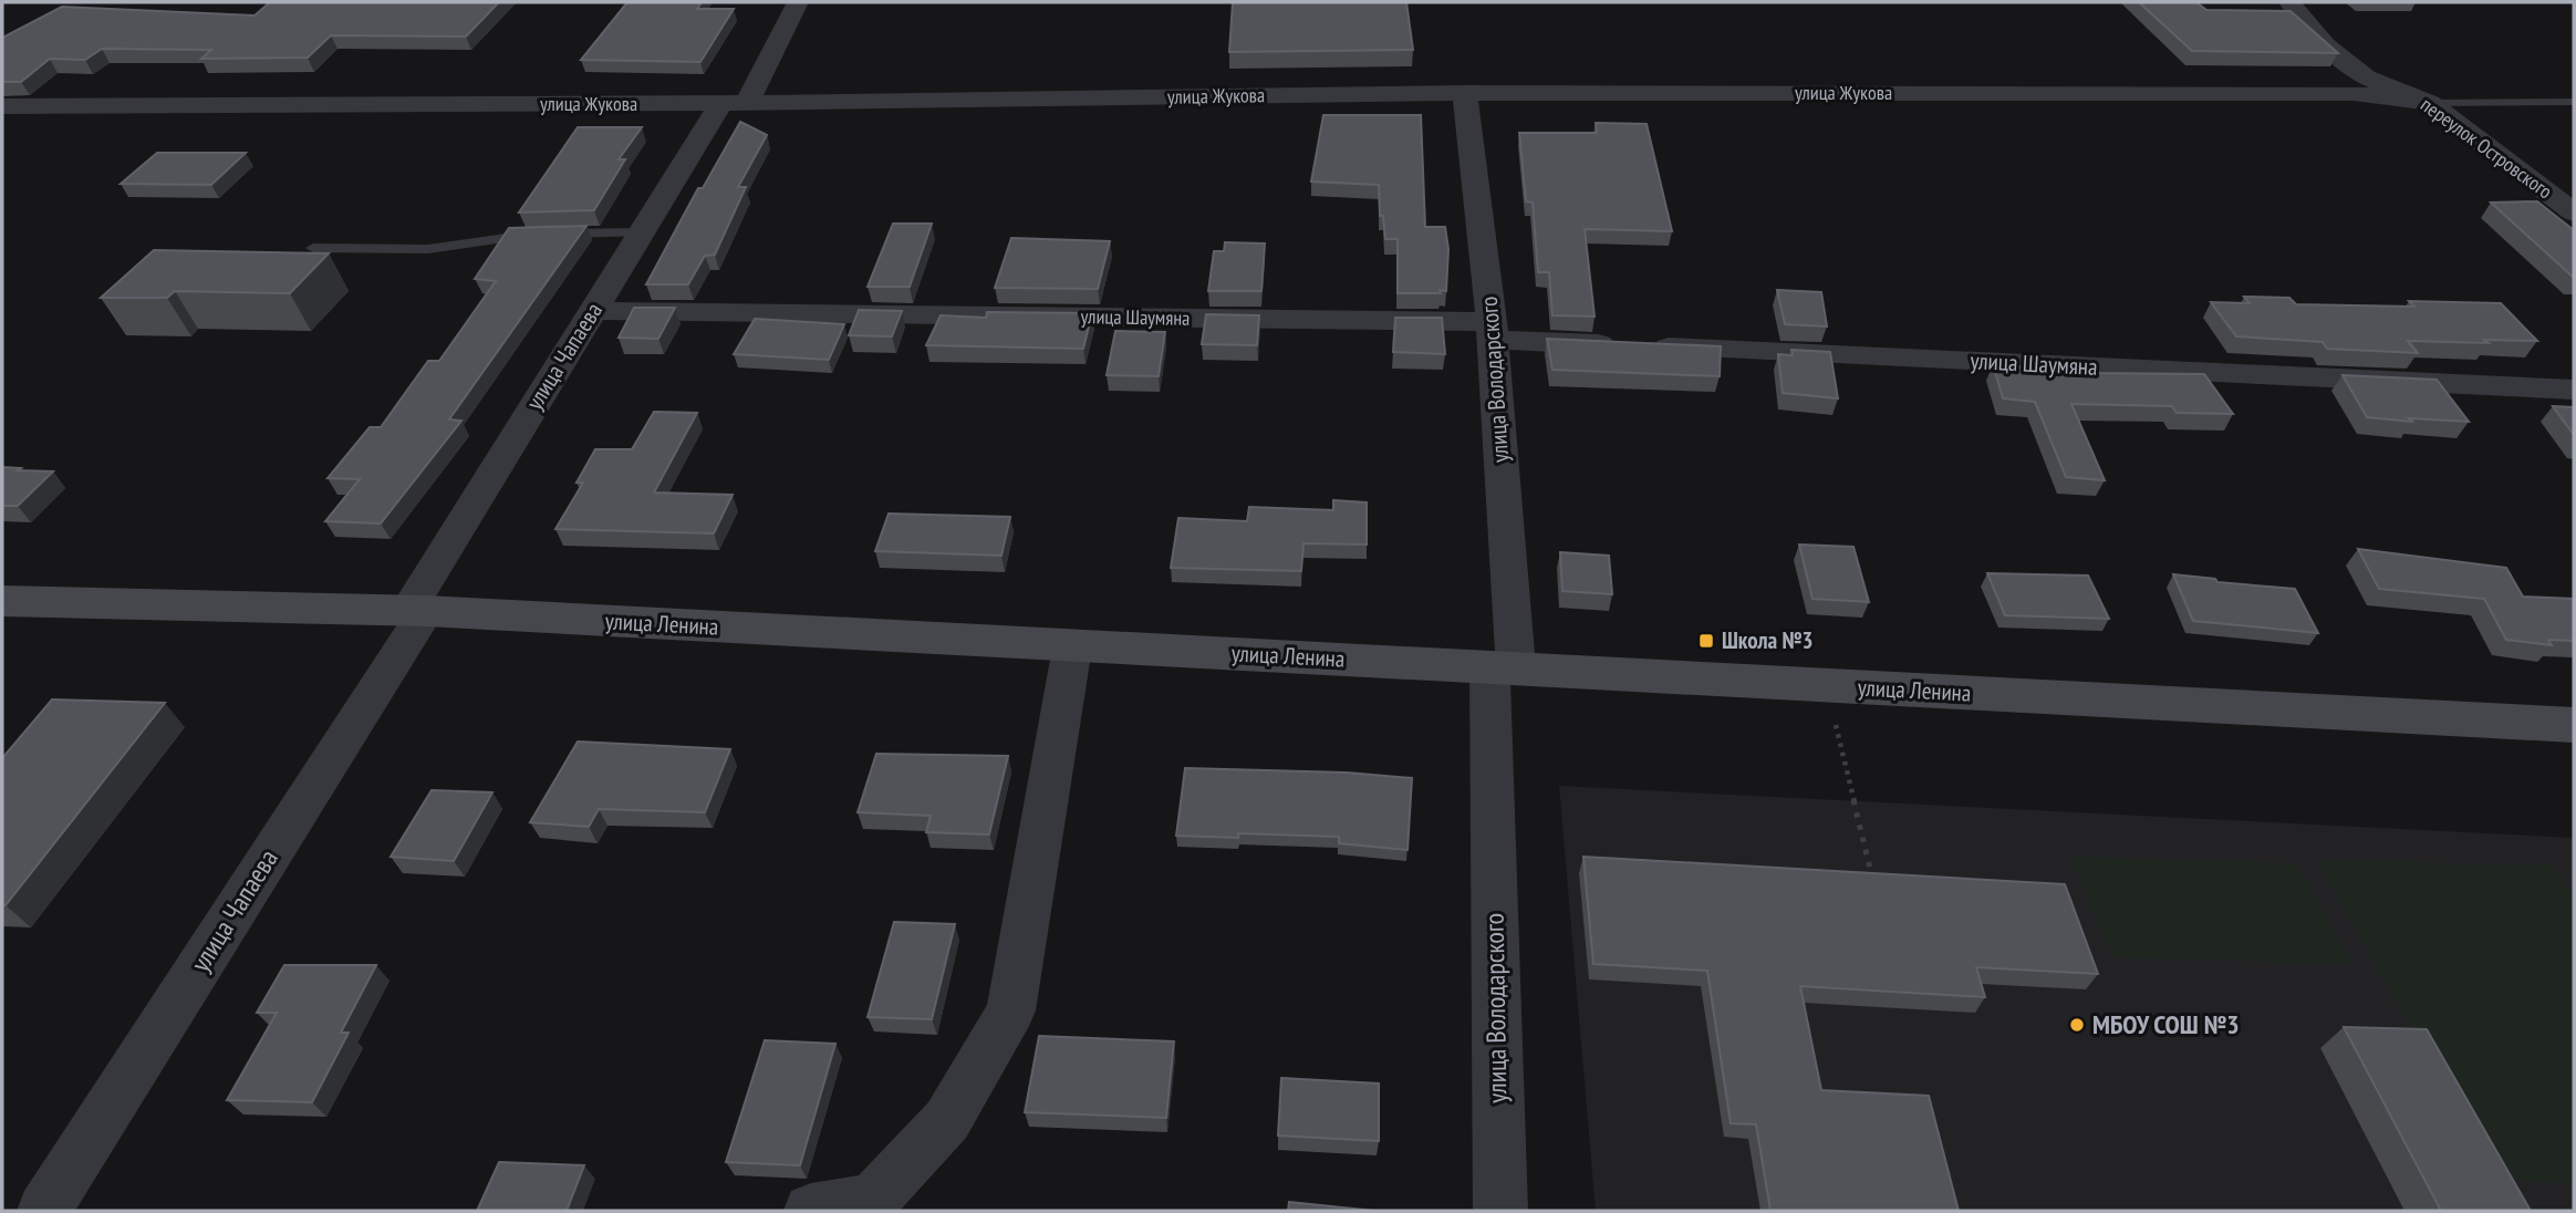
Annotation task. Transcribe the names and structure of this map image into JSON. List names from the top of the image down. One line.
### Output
{"streets":{"main road":["улица Ленина"],"street":["улица Жукова","переулок Островского","улица Шаумяна","улица Чапаева","улица Володарского"]},"crossings":[["улица Жукова","переулок Островского"],["улица Жукова","улица Чапаева"],["улица Жукова","улица Володарского"],["улица Шаумяна","улица Чапаева"],["улица Шаумяна","улица Володарского"],["улица Чапаева","улица Ленина"],["улица Володарского","улица Ленина"]],"places":{"transit":["Школа №3"],"other":["МБОУ СОШ №3"]}}
